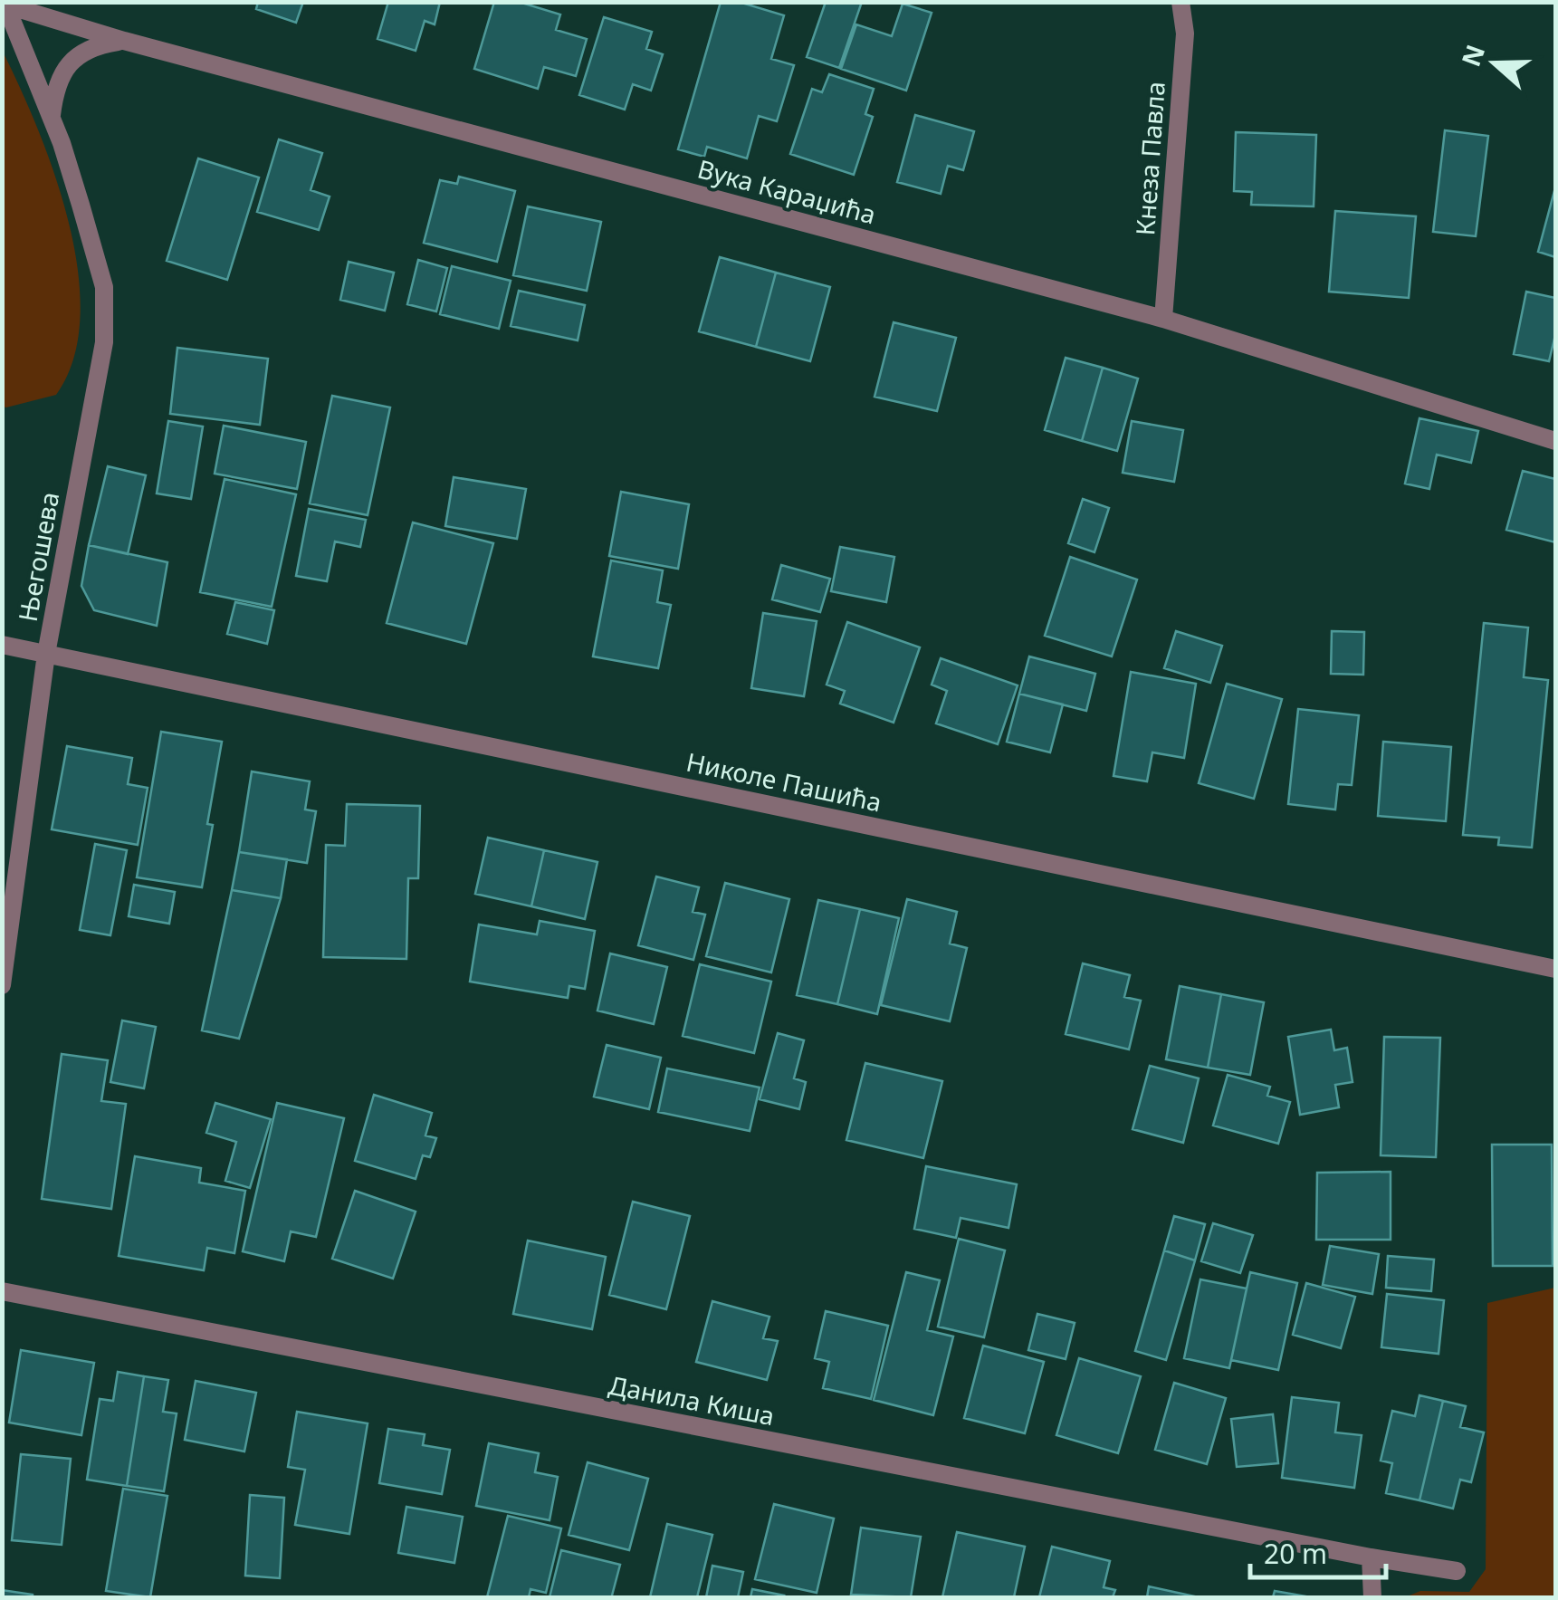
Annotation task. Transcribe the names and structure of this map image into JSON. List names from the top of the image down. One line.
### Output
{"streets":{"street":["Кнеза Павла","Вука Караџића","Његошева","Николе Пашића","Данила Киша"]},"crossings":[["Кнеза Павла","Вука Караџића"],["Вука Караџића","Његошева"],["Његошева","Николе Пашића"]],"scale_bar":"20 m","north":"left"}
